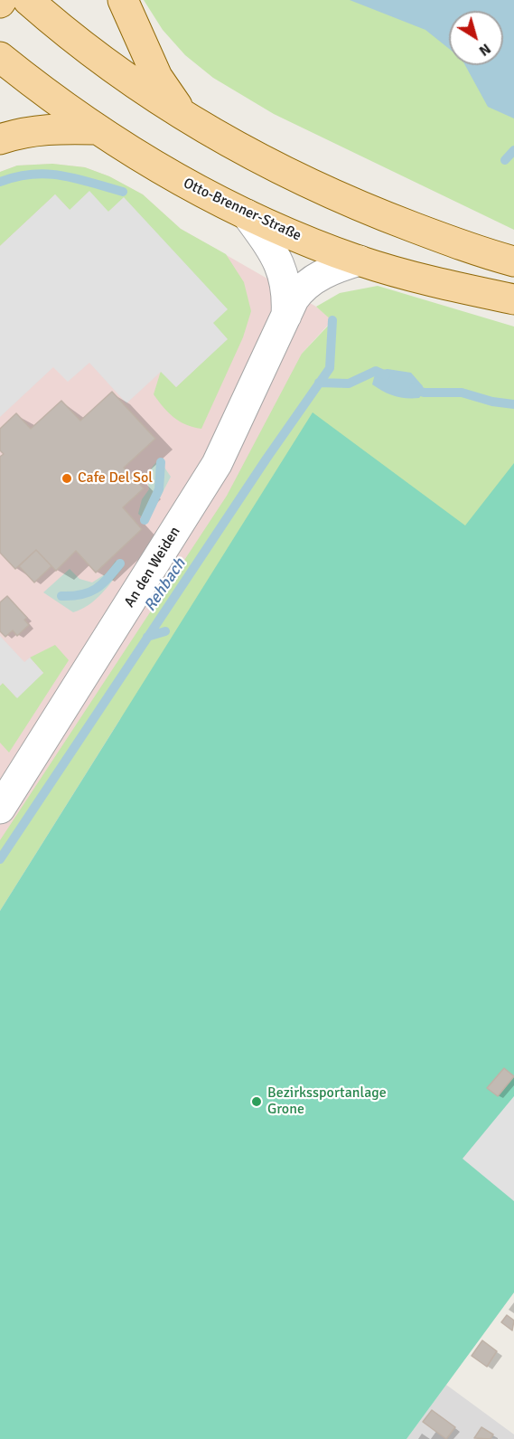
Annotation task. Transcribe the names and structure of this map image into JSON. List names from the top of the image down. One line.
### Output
{"streets":{"main road":["Otto-Brenner-Straße"],"street":["An den Weiden"]},"crossings":[["Otto-Brenner-Straße","An den Weiden"]],"water":["Rehbach"],"places":["Cafe Del Sol","Bezirkssportanlage Grone"],"north":"bottom right"}
